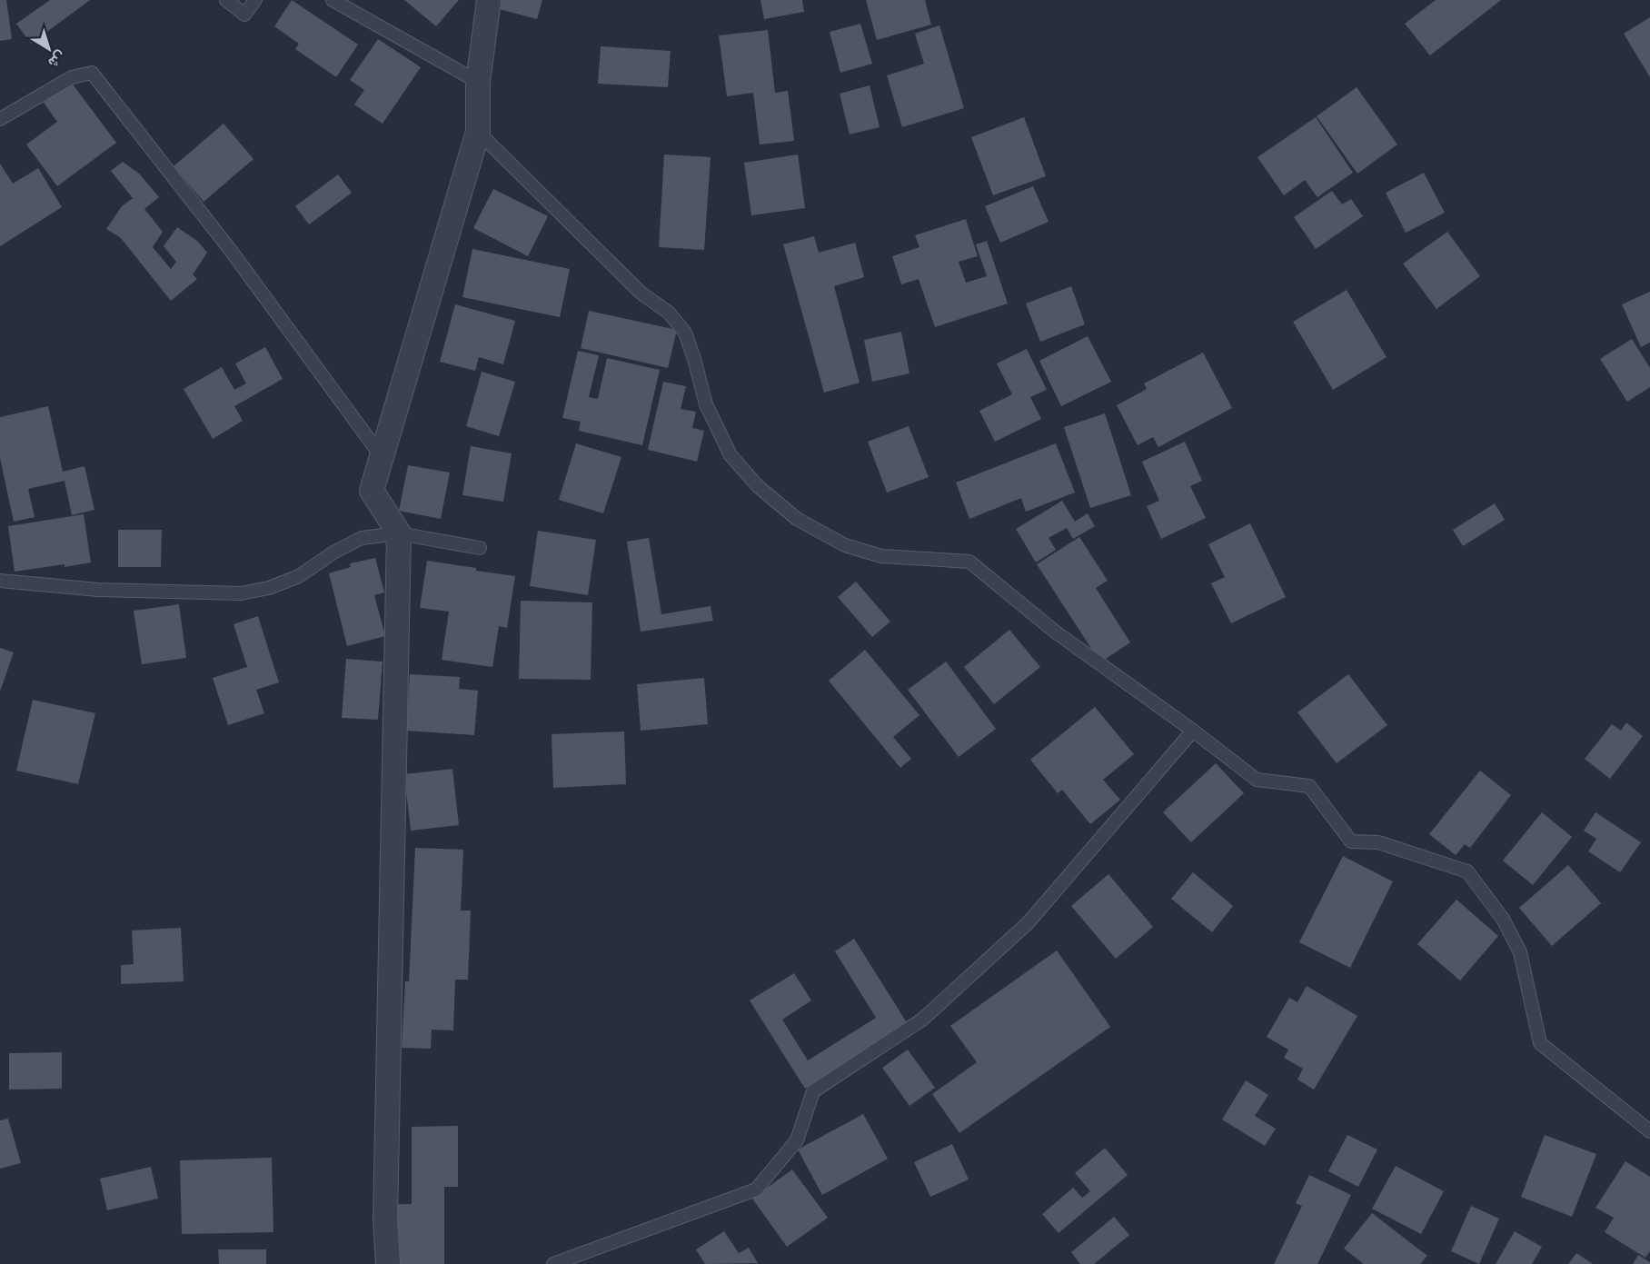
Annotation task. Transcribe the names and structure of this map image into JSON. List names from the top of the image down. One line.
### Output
{"north":"bottom right"}
